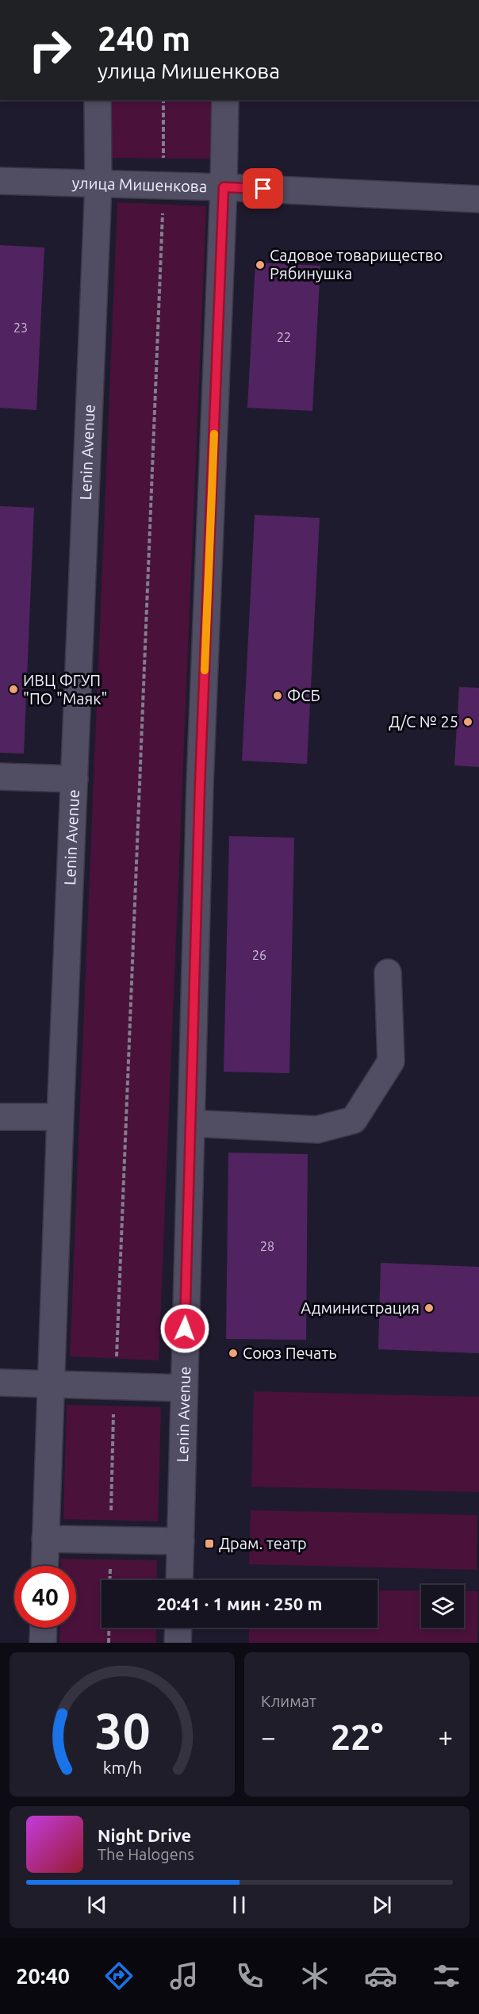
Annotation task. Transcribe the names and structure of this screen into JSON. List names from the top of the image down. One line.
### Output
{"streets":{"street":["улица Мишенкова","Lenin Avenue"]},"crossings":[["улица Мишенкова","Lenin Avenue"]],"places":{"other":["Садовое товарищество Рябинушка","ИВЦ ФГУП \"ПО \"Маяк\"","ФСБ","Д/С № 25","Администрация","Союз Печать"],"transit":["Драм. театр"]},"house_numbers":["23","22","26","28"],"page":{"turn":["240 m","улица Мишенкова"],"limit":"40","trip":"20:41 · 1 мин · 250 m","tile":"Климат","heat":["−","22°","+"],"song":["Night Drive","The Halogens"],"tabs":"20:40","gauge":["30","km/h"]}}
